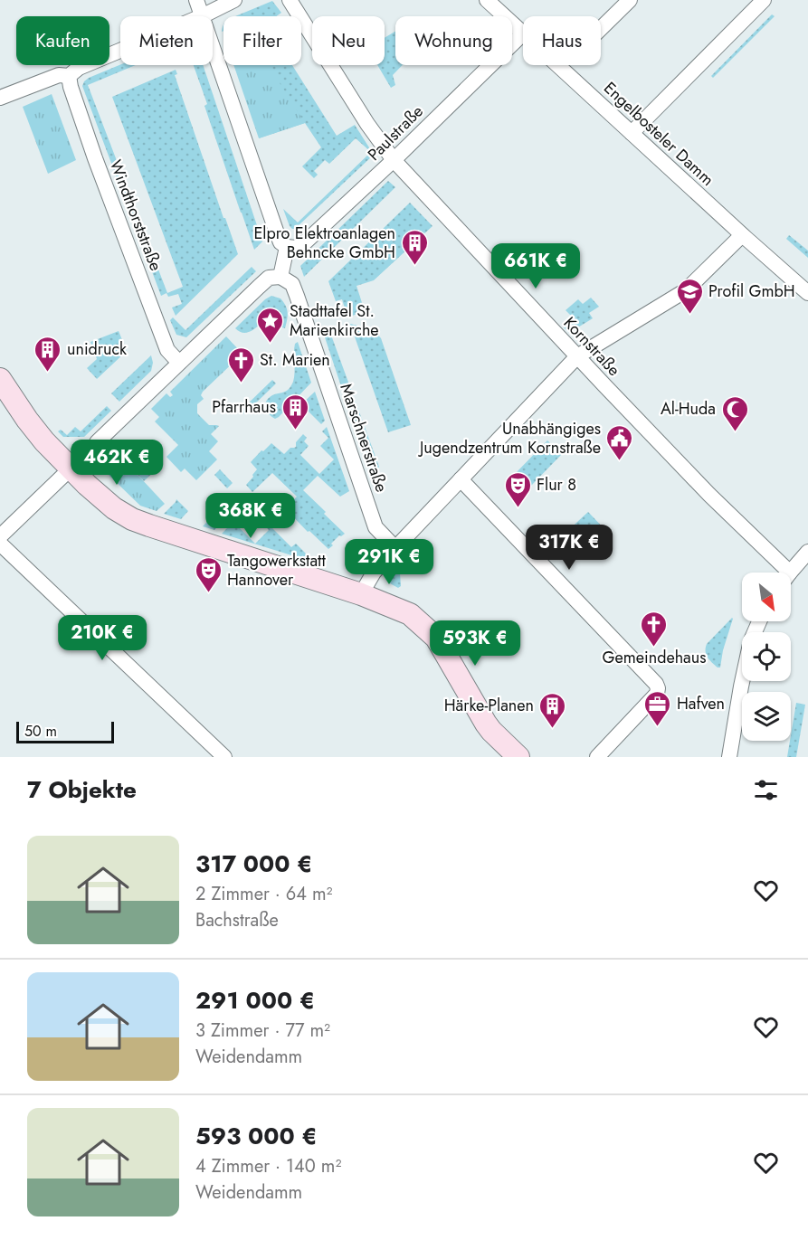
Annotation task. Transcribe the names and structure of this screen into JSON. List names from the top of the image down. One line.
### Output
{"streets":{"street":["Paulstraße","Engelbosteler Damm","Windthorststraße","Kornstraße","Marschnerstraße"]},"crossings":[["Paulstraße","Engelbosteler Damm"],["Paulstraße","Kornstraße"]],"places":{"building":["Elpro Elektroanlagen Behncke GmbH","unidruck","Pfarrhaus","Härke-Planen"],"school or university":["Profil GmbH"],"place":["Stadttafel St. Marienkirche"],"church":["St. Marien","Gemeindehaus"],"mosque":["Al-Huda"],"public building":["Unabhängiges Jugendzentrum Kornstraße"],"theatre":["Flur 8","Tangowerkstatt Hannover"],"office":["Hafven"]},"scale_bar":"50 m","north":"bottom right","page":{"chip":["Kaufen","Mieten","Filter","Neu","Wohnung","Haus"],"price":["661K €","462K €","368K €","317K €","291K €","210K €","593K €"],"scale":"50 m","heading":"7 Objekte","list":[{"name":"317 000 €","note":"2 Zimmer · 64 m² · Bachstraße"},{"name":"291 000 €","note":"3 Zimmer · 77 m² · Weidendamm"},{"name":"593 000 €","note":"4 Zimmer · 140 m² · Weidendamm"}]}}
